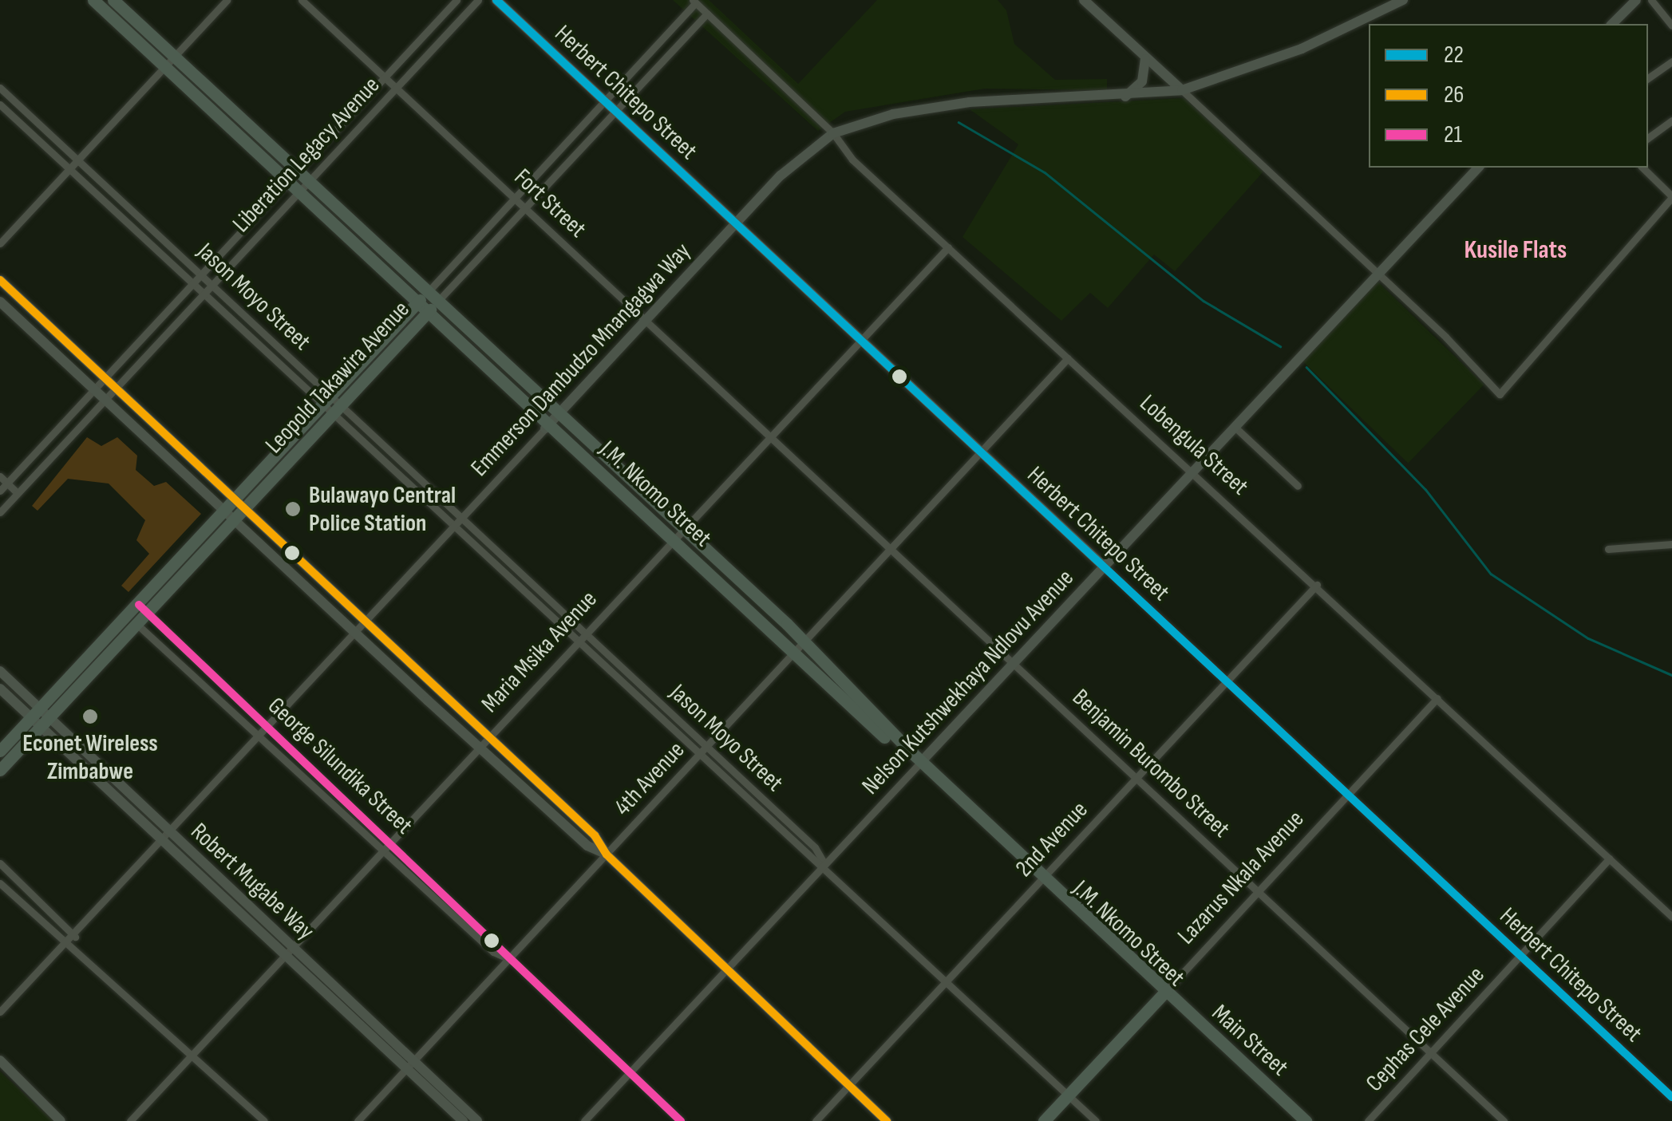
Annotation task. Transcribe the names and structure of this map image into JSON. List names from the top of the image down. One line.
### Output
{"streets":{"highway":["Leopold Takawira Avenue","J.M. Nkomo Street","Lazarus Nkala Avenue","Main Street"],"street":["Herbert Chitepo Street","Liberation Legacy Avenue","Fort Street","Jason Moyo Street","Emmerson Dambudzo Mnangagwa Way","Lobengula Street","Maria Msika Avenue","Nelson Kutshwekhaya Ndlovu Avenue","Benjamin Burombo Street","George Silundika Street","4th Avenue","2nd Avenue","Robert Mugabe Way","Cephas Cele Avenue"]},"crossings":[["Herbert Chitepo Street","Emmerson Dambudzo Mnangagwa Way"],["Herbert Chitepo Street","Leopold Takawira Avenue"],["Herbert Chitepo Street","Maria Msika Avenue"],["Herbert Chitepo Street","Nelson Kutshwekhaya Ndlovu Avenue"],["Herbert Chitepo Street","4th Avenue"],["Herbert Chitepo Street","2nd Avenue"],["Herbert Chitepo Street","Lazarus Nkala Avenue"],["Herbert Chitepo Street","Cephas Cele Avenue"],["Liberation Legacy Avenue","Fort Street"],["Liberation Legacy Avenue","Jason Moyo Street"],["Liberation Legacy Avenue","J.M. Nkomo Street"],["Fort Street","Emmerson Dambudzo Mnangagwa Way"],["Fort Street","Leopold Takawira Avenue"],["Fort Street","Maria Msika Avenue"],["Fort Street","Benjamin Burombo Street"],["Jason Moyo Street","Emmerson Dambudzo Mnangagwa Way"],["Jason Moyo Street","Leopold Takawira Avenue"],["Jason Moyo Street","Maria Msika Avenue"],["Jason Moyo Street","Nelson Kutshwekhaya Ndlovu Avenue"],["Jason Moyo Street","4th Avenue"],["Jason Moyo Street","2nd Avenue"],["Jason Moyo Street","Lazarus Nkala Avenue"],["Emmerson Dambudzo Mnangagwa Way","Lobengula Street"],["Emmerson Dambudzo Mnangagwa Way","J.M. Nkomo Street"],["Emmerson Dambudzo Mnangagwa Way","George Silundika Street"],["Emmerson Dambudzo Mnangagwa Way","Robert Mugabe Way"],["Leopold Takawira Avenue","Lobengula Street"],["Leopold Takawira Avenue","J.M. Nkomo Street"],["Leopold Takawira Avenue","George Silundika Street"],["Leopold Takawira Avenue","Robert Mugabe Way"],["Lobengula Street","Maria Msika Avenue"],["Lobengula Street","Nelson Kutshwekhaya Ndlovu Avenue"],["Lobengula Street","4th Avenue"],["Lobengula Street","2nd Avenue"],["Lobengula Street","Lazarus Nkala Avenue"],["Lobengula Street","Cephas Cele Avenue"],["J.M. Nkomo Street","Maria Msika Avenue"],["J.M. Nkomo Street","Nelson Kutshwekhaya Ndlovu Avenue"],["J.M. Nkomo Street","4th Avenue"],["J.M. Nkomo Street","2nd Avenue"],["J.M. Nkomo Street","Lazarus Nkala Avenue"],["J.M. Nkomo Street","Main Street"],["Maria Msika Avenue","Benjamin Burombo Street"],["Maria Msika Avenue","George Silundika Street"],["Maria Msika Avenue","Robert Mugabe Way"],["Nelson Kutshwekhaya Ndlovu Avenue","Benjamin Burombo Street"],["Nelson Kutshwekhaya Ndlovu Avenue","George Silundika Street"],["Benjamin Burombo Street","4th Avenue"],["Benjamin Burombo Street","2nd Avenue"],["Benjamin Burombo Street","Lazarus Nkala Avenue"],["Benjamin Burombo Street","Cephas Cele Avenue"],["George Silundika Street","4th Avenue"],["4th Avenue","Robert Mugabe Way"],["Lazarus Nkala Avenue","Main Street"]],"districts":["Kusile Flats"],"places":["Bulawayo Central Police Station","Econet Wireless Zimbabwe"],"lines":["transit line 22","transit line 26","transit line 21"],"legend":["22","26","21"]}
